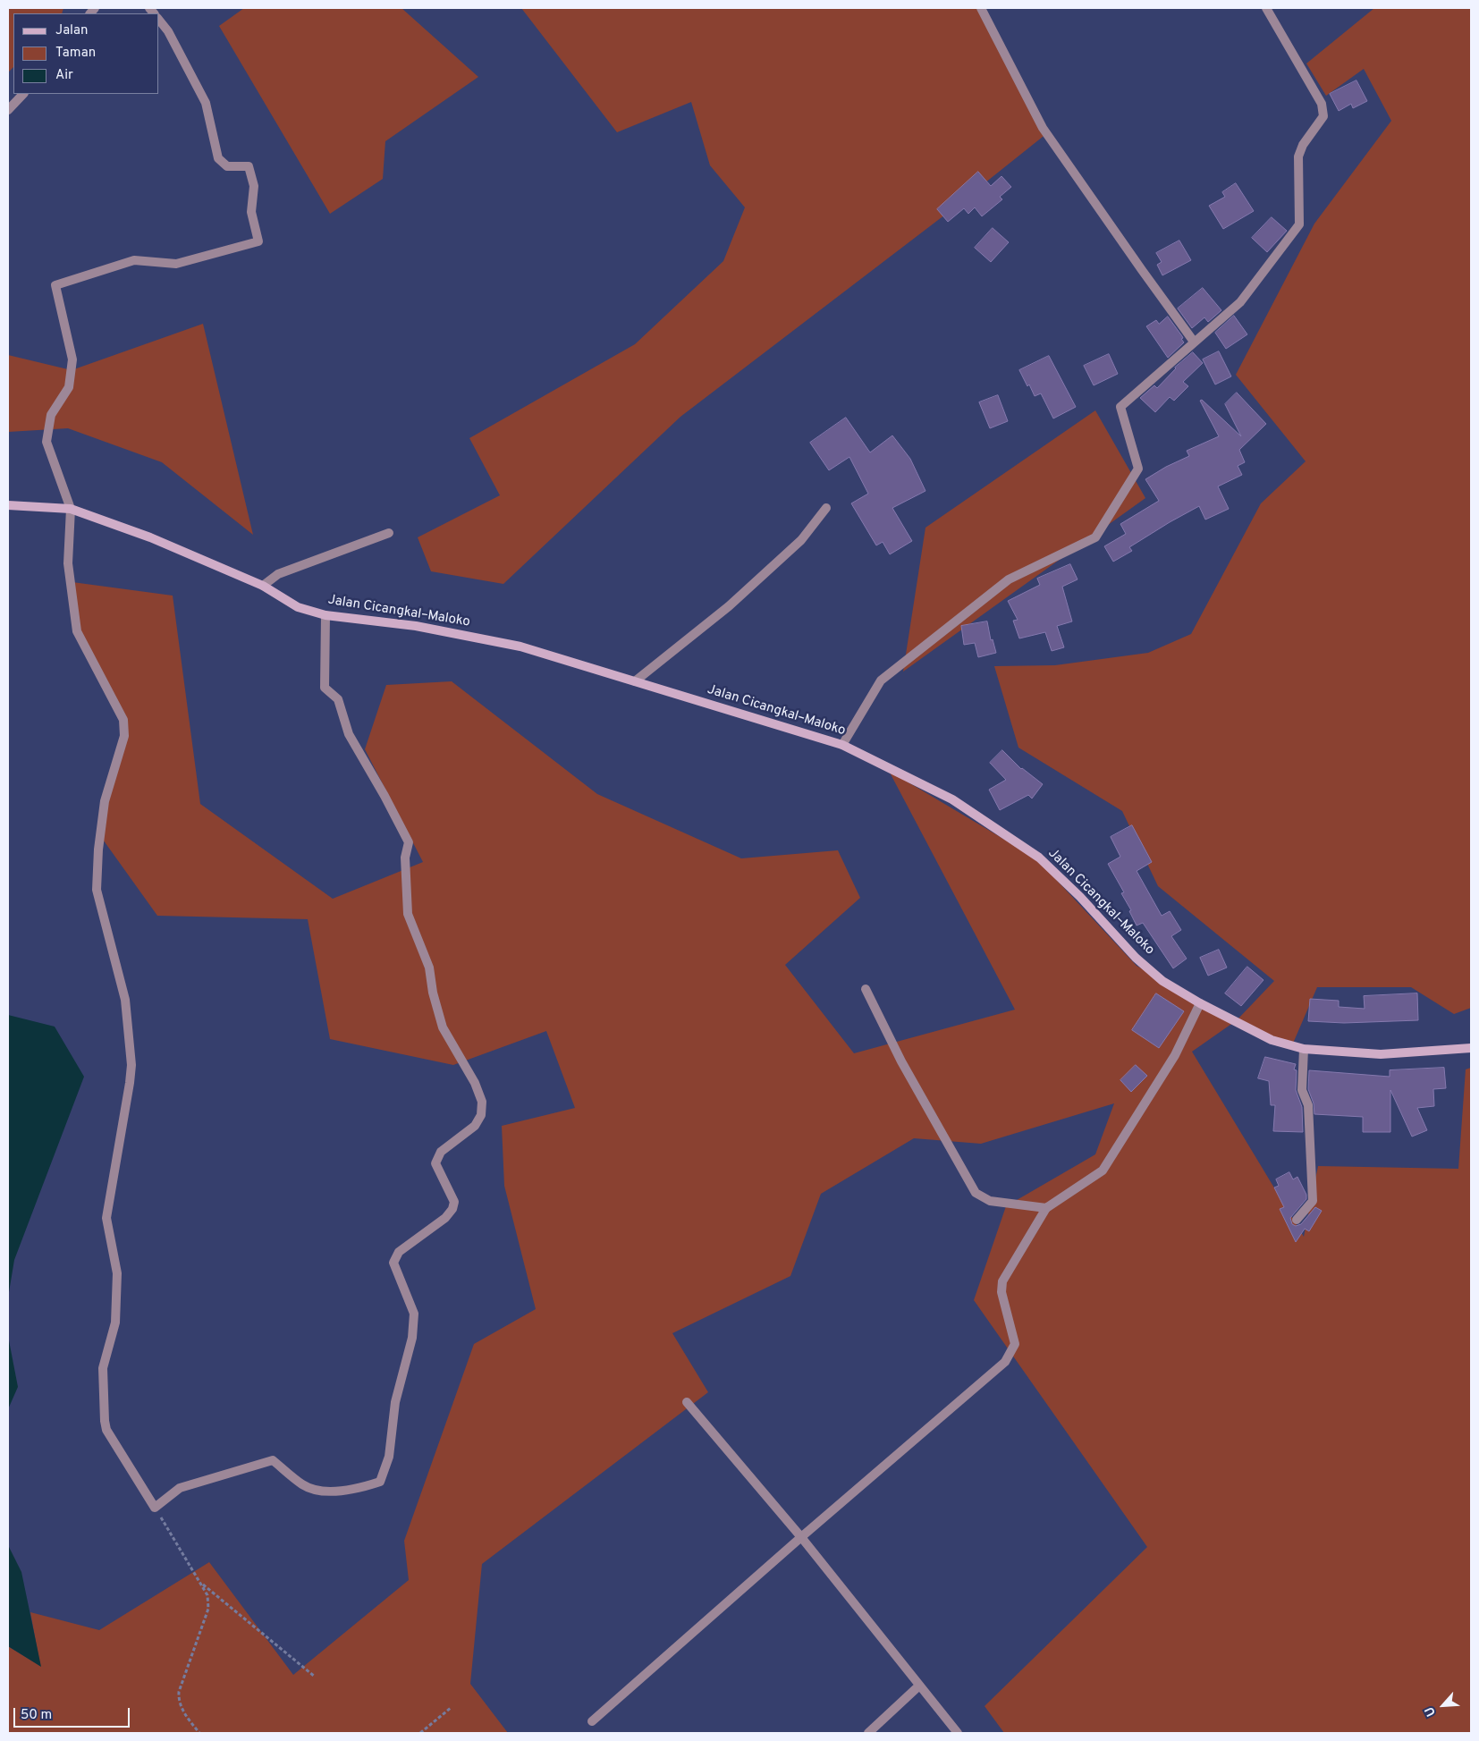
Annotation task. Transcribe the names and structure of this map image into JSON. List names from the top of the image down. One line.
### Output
{"streets":{"street":["Jalan Cicangkal–Maloko"]},"legend":["Jalan","Taman","Air"],"scale_bar":"50 m","north":"bottom left"}
